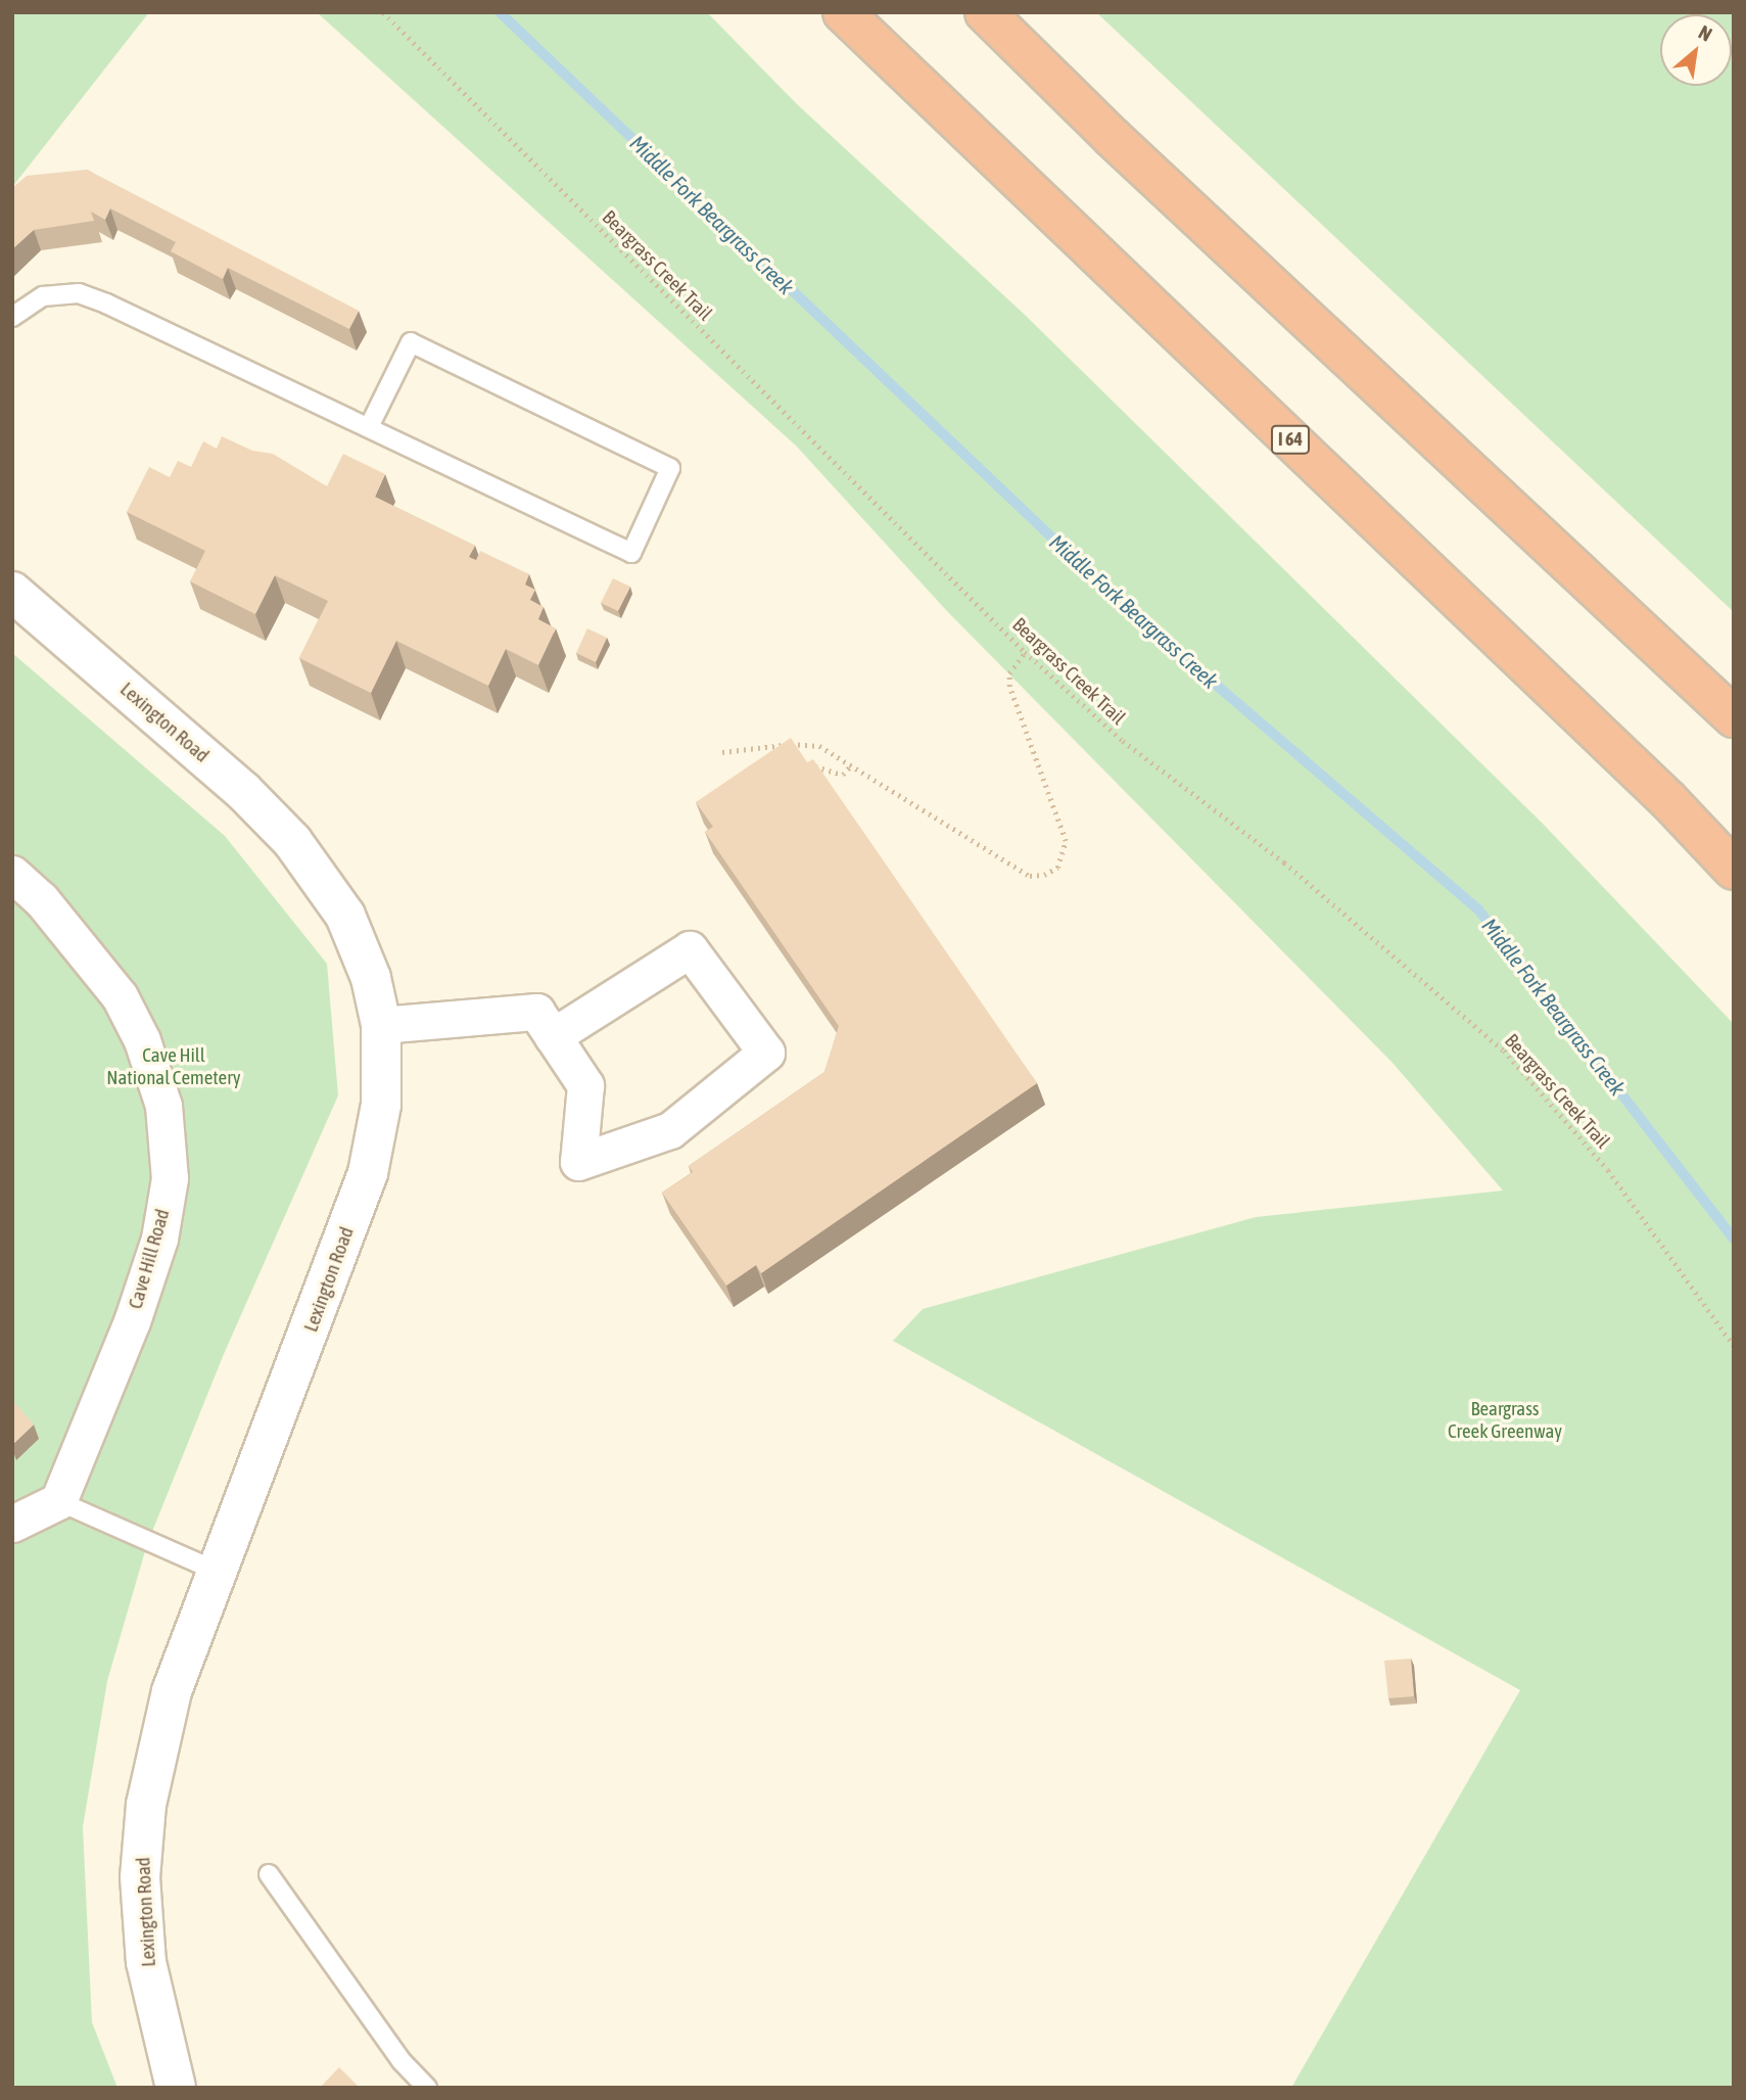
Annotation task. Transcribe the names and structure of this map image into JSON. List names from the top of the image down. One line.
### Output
{"streets":{"highway":["I 64"],"main road":["Lexington Road"],"street":["Cave Hill Road"],"path":["Beargrass Creek Trail"]},"water":["Middle Fork Beargrass Creek"],"parks":["Cave Hill National Cemetery","Beargrass Creek Greenway"],"north":"top right"}
